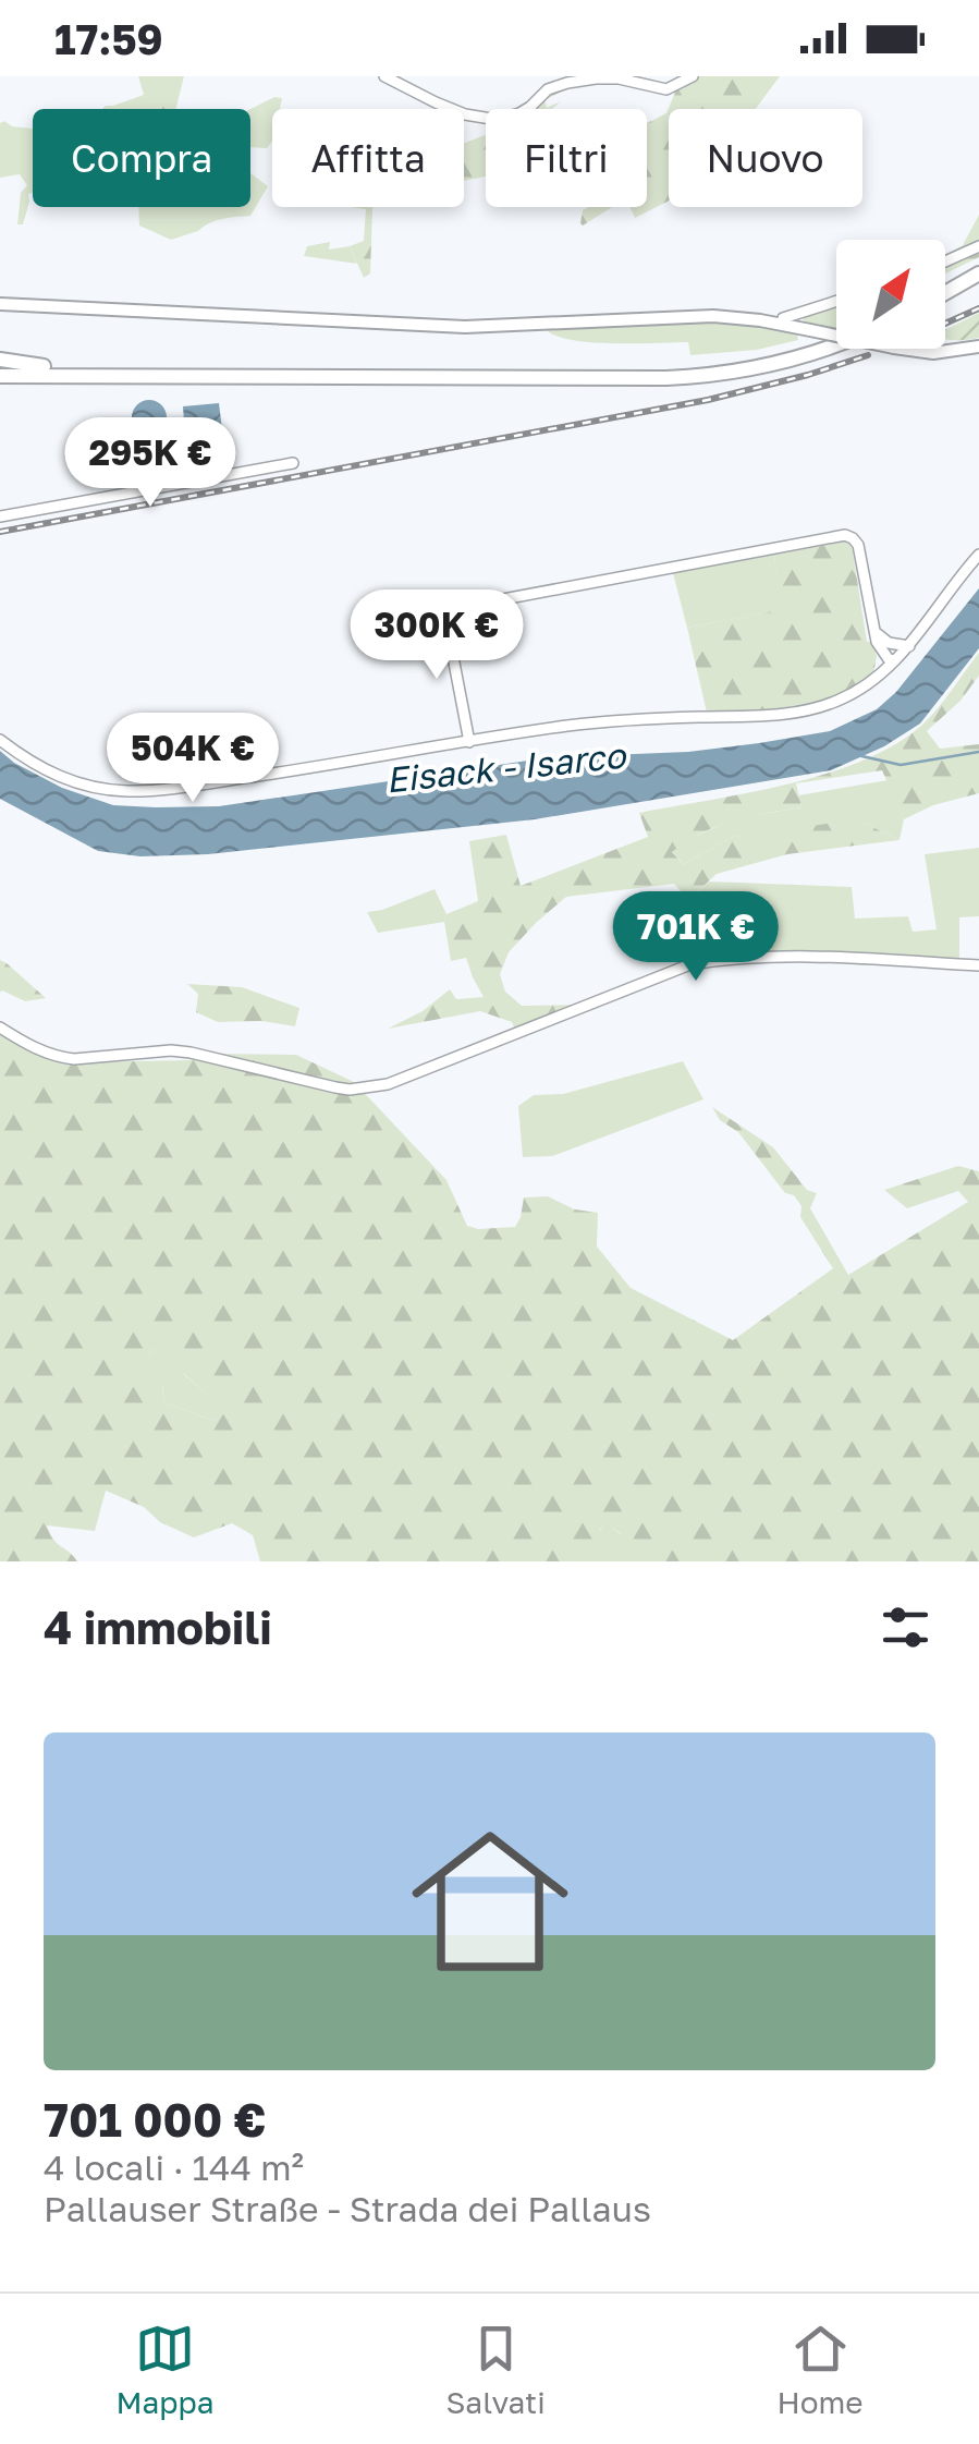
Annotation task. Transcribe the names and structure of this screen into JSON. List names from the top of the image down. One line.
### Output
{"water":["Eisack - Isarco"],"north":"top right","page":{"status":"17:59","chip":["Compra","Affitta","Filtri","Nuovo"],"price":["295K €","300K €","504K €","701K €"],"heading":"4 immobili","list":[{"name":"701 000 €","note":"4 locali · 144 m² · Pallauser Straße - Strada dei Pallaus"}],"tabs":["Mappa","Salvati","Home"]}}
